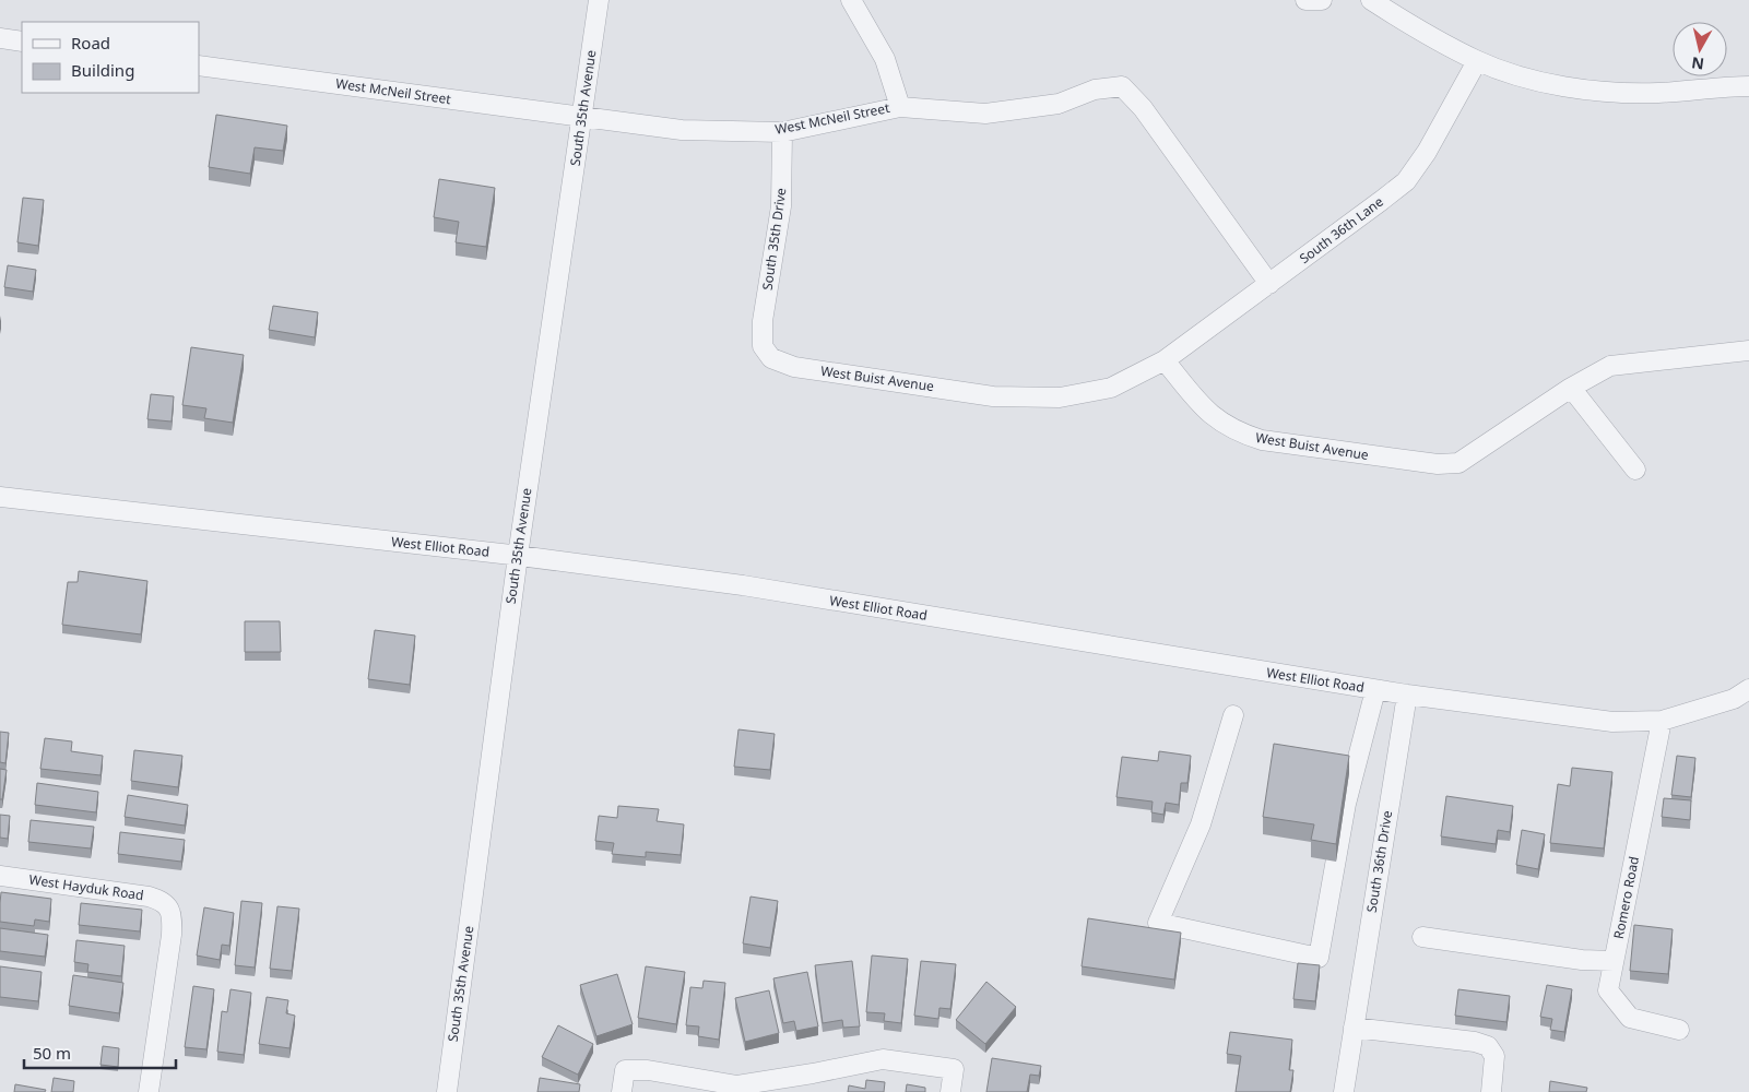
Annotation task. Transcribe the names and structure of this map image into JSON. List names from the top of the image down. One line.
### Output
{"streets":{"street":["West McNeil Street","South 35th Avenue","South 36th Lane","South 35th Drive","West Buist Avenue","West Elliot Road","South 36th Drive","West Hayduk Road","Romero Road"]},"crossings":[["West McNeil Street","South 35th Avenue"],["West McNeil Street","South 36th Lane"],["West McNeil Street","South 35th Drive"],["South 35th Avenue","West Elliot Road"],["South 36th Lane","West Buist Avenue"],["South 35th Drive","West Buist Avenue"],["West Elliot Road","South 36th Drive"],["West Elliot Road","Romero Road"]],"legend":["Road","Building"],"scale_bar":"50 m","north":"bottom"}
